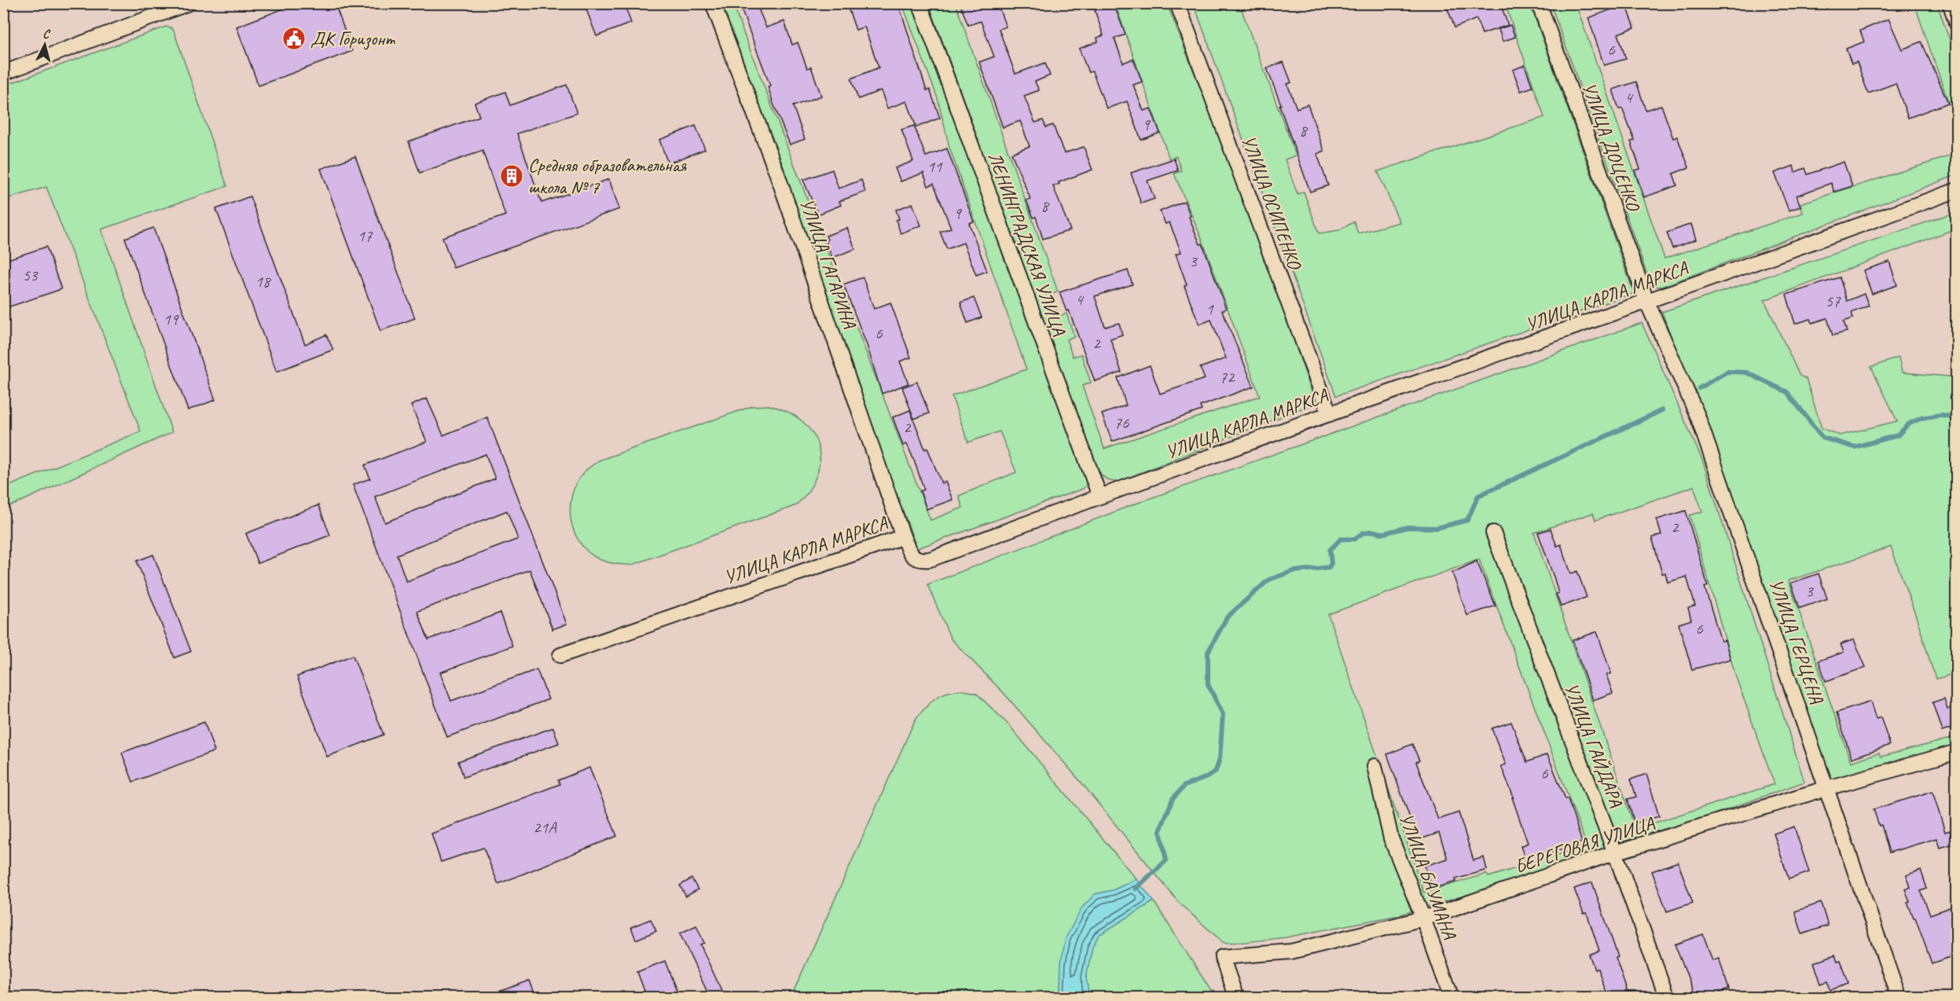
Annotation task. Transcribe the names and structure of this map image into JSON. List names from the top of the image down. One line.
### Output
{"streets":{"street":["УЛИЦА ДОЦЕНКО","УЛИЦА ОСИПЕНКО","ЛЕНИНГРАДСКАЯ УЛИЦА","УЛИЦА ГАГАРИНА","УЛИЦА КАРЛА МАРКСА","УЛИЦА ГЕРЦЕНА","УЛИЦА ГАЙДАРА","БЕРЕГОВАЯ УЛИЦА","УЛИЦА БАУМАНА"]},"crossings":[["УЛИЦА ДОЦЕНКО","УЛИЦА КАРЛА МАРКСА"],["УЛИЦА ДОЦЕНКО","УЛИЦА ГЕРЦЕНА"],["УЛИЦА ОСИПЕНКО","УЛИЦА КАРЛА МАРКСА"],["ЛЕНИНГРАДСКАЯ УЛИЦА","УЛИЦА КАРЛА МАРКСА"],["УЛИЦА ГАГАРИНА","УЛИЦА КАРЛА МАРКСА"],["УЛИЦА КАРЛА МАРКСА","УЛИЦА ГЕРЦЕНА"],["УЛИЦА ГЕРЦЕНА","БЕРЕГОВАЯ УЛИЦА"],["УЛИЦА ГАЙДАРА","БЕРЕГОВАЯ УЛИЦА"],["БЕРЕГОВАЯ УЛИЦА","УЛИЦА БАУМАНА"]],"places":{"public building":["ДК Горизонт"],"building":["Средняя образовательная школа № 7"]},"house_numbers":["6","4","9","8","11","8","9","17","3","53","18","4","57","1","19","6","2","72","76","2","2","3","6","6","21А"],"north":"top"}
